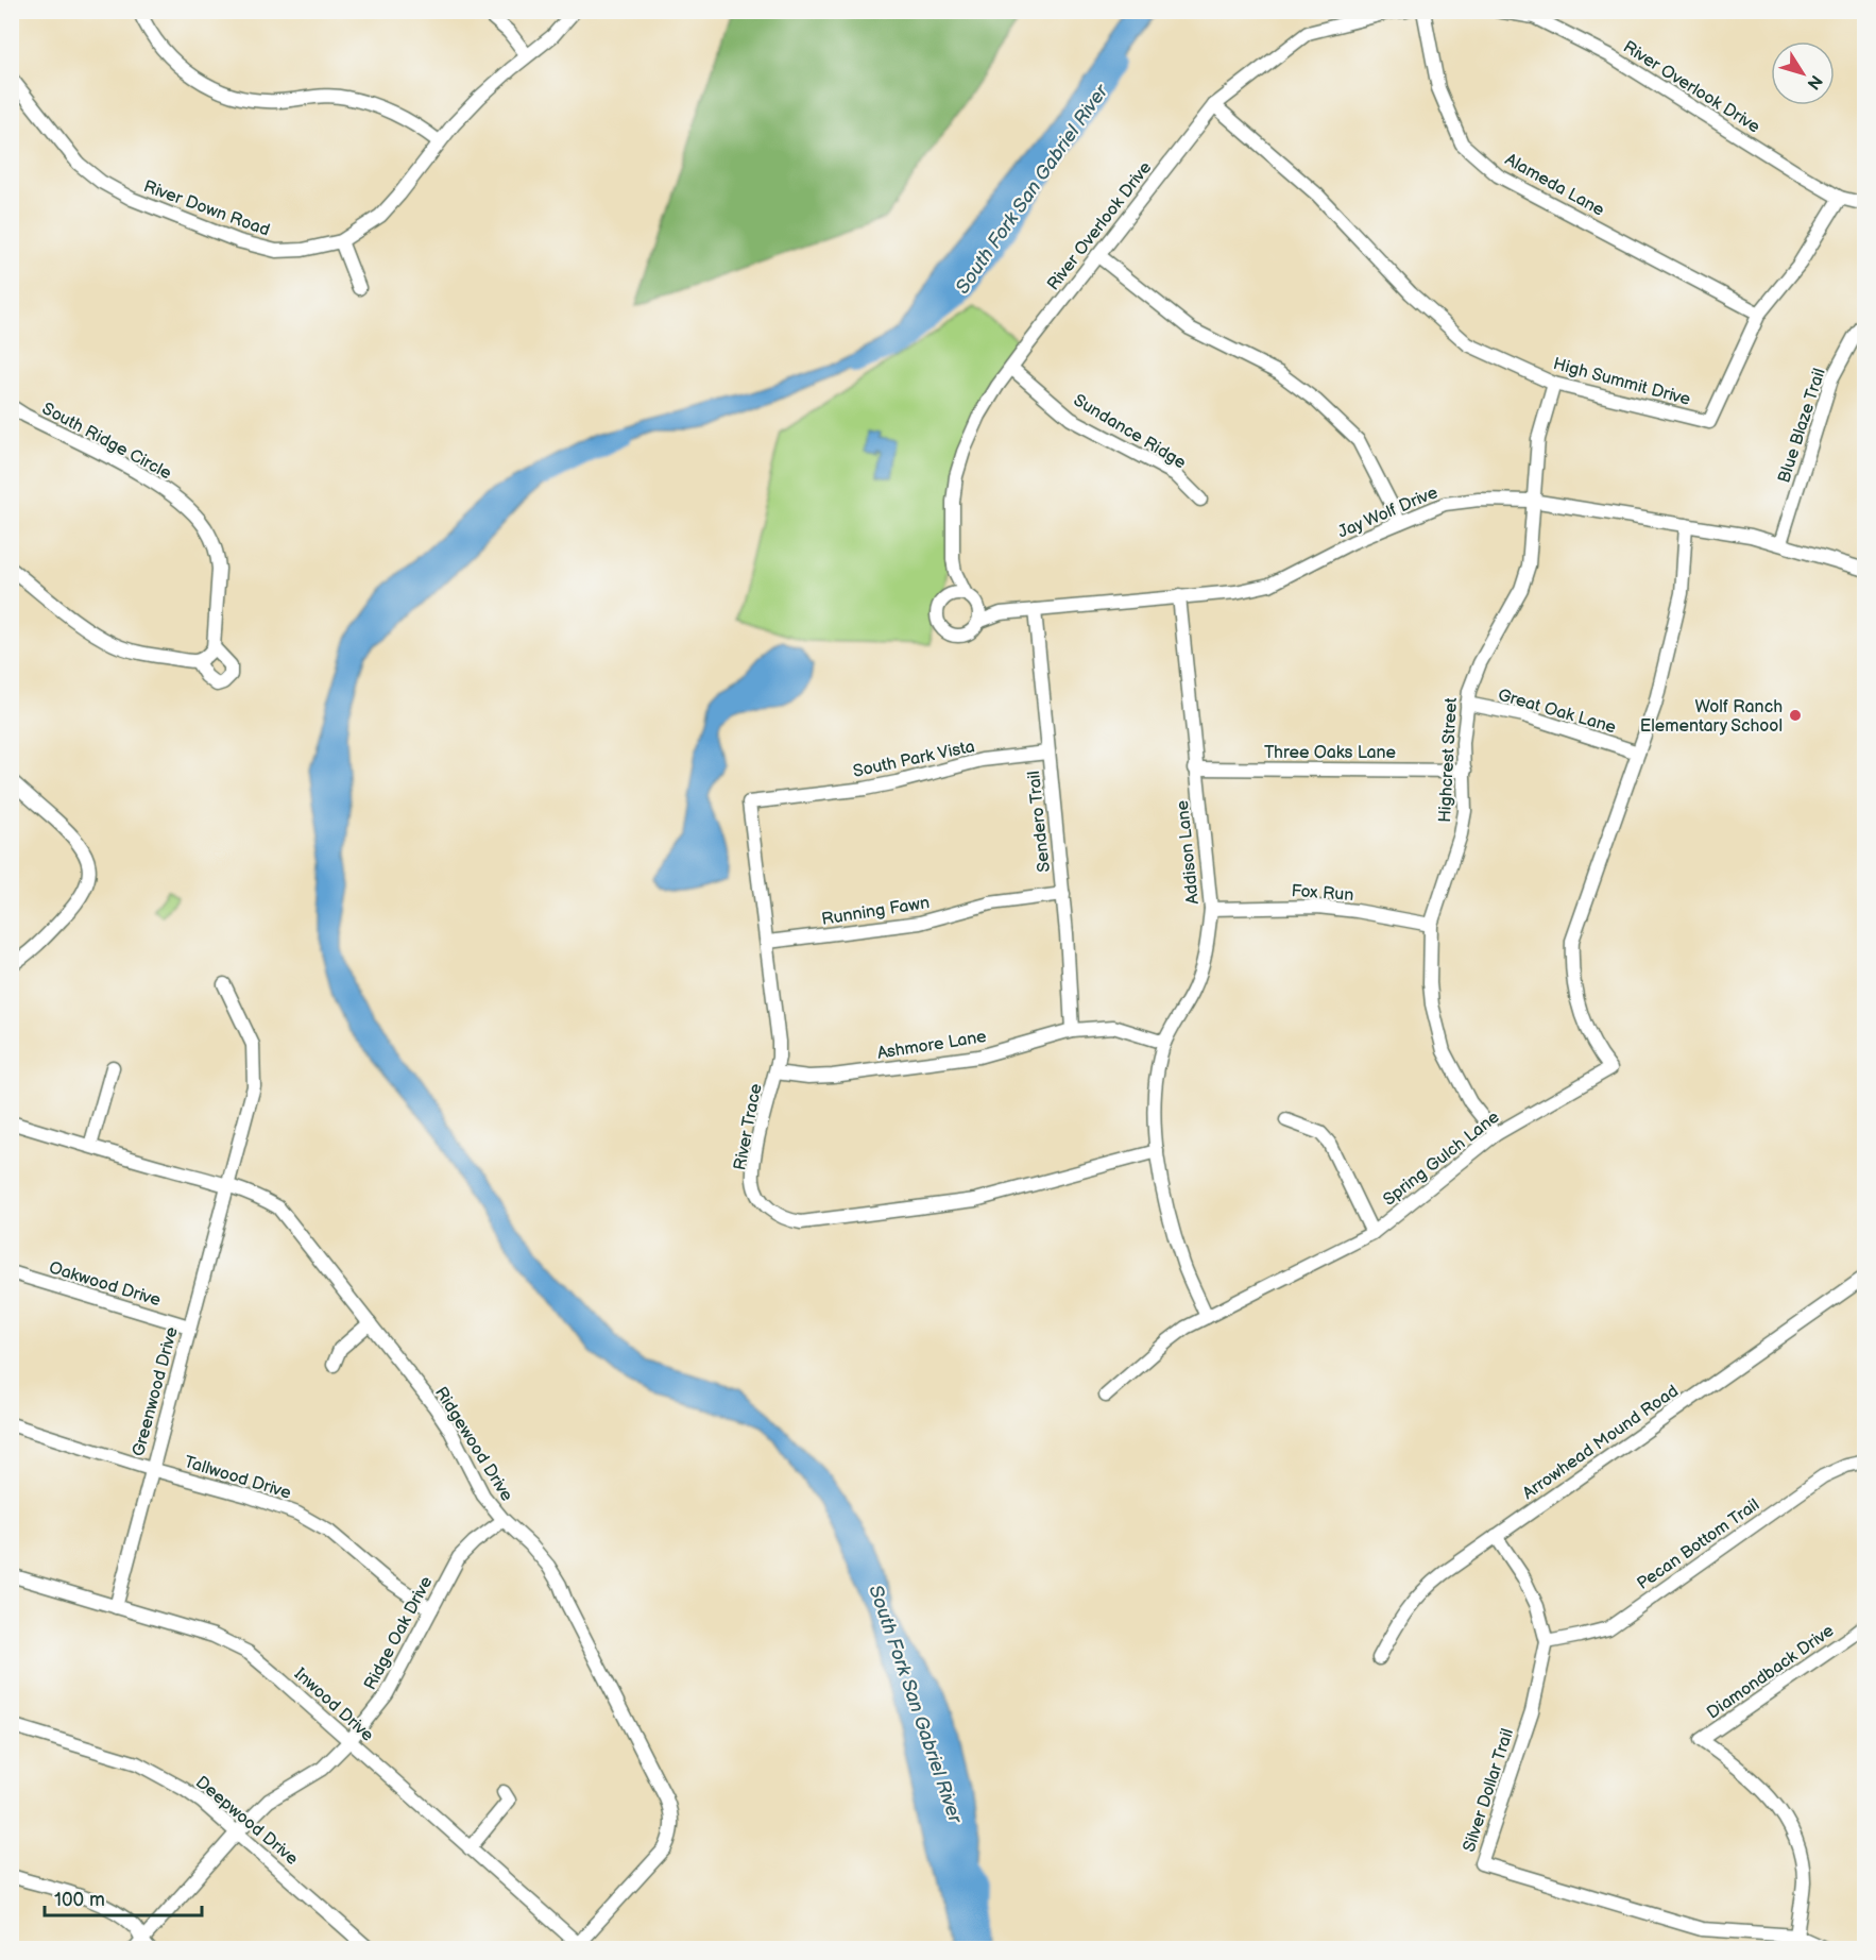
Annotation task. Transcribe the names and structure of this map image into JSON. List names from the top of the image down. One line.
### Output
{"streets":{"street":["River Overlook Drive","Alameda Lane","River Down Road","High Summit Drive","Blue Blaze Trail","Sundance Ridge","South Ridge Circle","Jay Wolf Drive","Great Oak Lane","Three Oaks Lane","South Park Vista","Highcrest Street","Sendero Trail","Addison Lane","Fox Run","Running Fawn","Ashmore Lane","River Trace","Spring Gulch Lane","Oakwood Drive","Greenwood Drive","Arrowhead Mound Road","Ridgewood Drive","Tallwood Drive","Pecan Bottom Trail","Ridge Oak Drive","Diamondback Drive","Inwood Drive","Silver Dollar Trail","Deepwood Drive"]},"crossings":[["River Overlook Drive","High Summit Drive"],["River Overlook Drive","Sundance Ridge"],["Alameda Lane","High Summit Drive"],["High Summit Drive","Highcrest Street"],["Blue Blaze Trail","Jay Wolf Drive"],["Jay Wolf Drive","Highcrest Street"],["Jay Wolf Drive","Sendero Trail"],["Jay Wolf Drive","Addison Lane"],["Jay Wolf Drive","Spring Gulch Lane"],["Great Oak Lane","Highcrest Street"],["Great Oak Lane","Spring Gulch Lane"],["Three Oaks Lane","Highcrest Street"],["Three Oaks Lane","Addison Lane"],["South Park Vista","Sendero Trail"],["South Park Vista","River Trace"],["Highcrest Street","Fox Run"],["Highcrest Street","Spring Gulch Lane"],["Sendero Trail","Running Fawn"],["Sendero Trail","Ashmore Lane"],["Addison Lane","Fox Run"],["Addison Lane","Ashmore Lane"],["Addison Lane","River Trace"],["Addison Lane","Spring Gulch Lane"],["Running Fawn","River Trace"],["Ashmore Lane","River Trace"],["Oakwood Drive","Greenwood Drive"],["Greenwood Drive","Ridgewood Drive"],["Greenwood Drive","Tallwood Drive"],["Greenwood Drive","Inwood Drive"],["Arrowhead Mound Road","Silver Dollar Trail"],["Ridgewood Drive","Ridge Oak Drive"],["Ridgewood Drive","Inwood Drive"],["Tallwood Drive","Ridge Oak Drive"],["Pecan Bottom Trail","Silver Dollar Trail"],["Ridge Oak Drive","Inwood Drive"],["Ridge Oak Drive","Deepwood Drive"],["Diamondback Drive","Silver Dollar Trail"]],"water":["South Fork San Gabriel River"],"places":["Wolf Ranch Elementary School"],"scale_bar":"100 m","north":"bottom right"}
